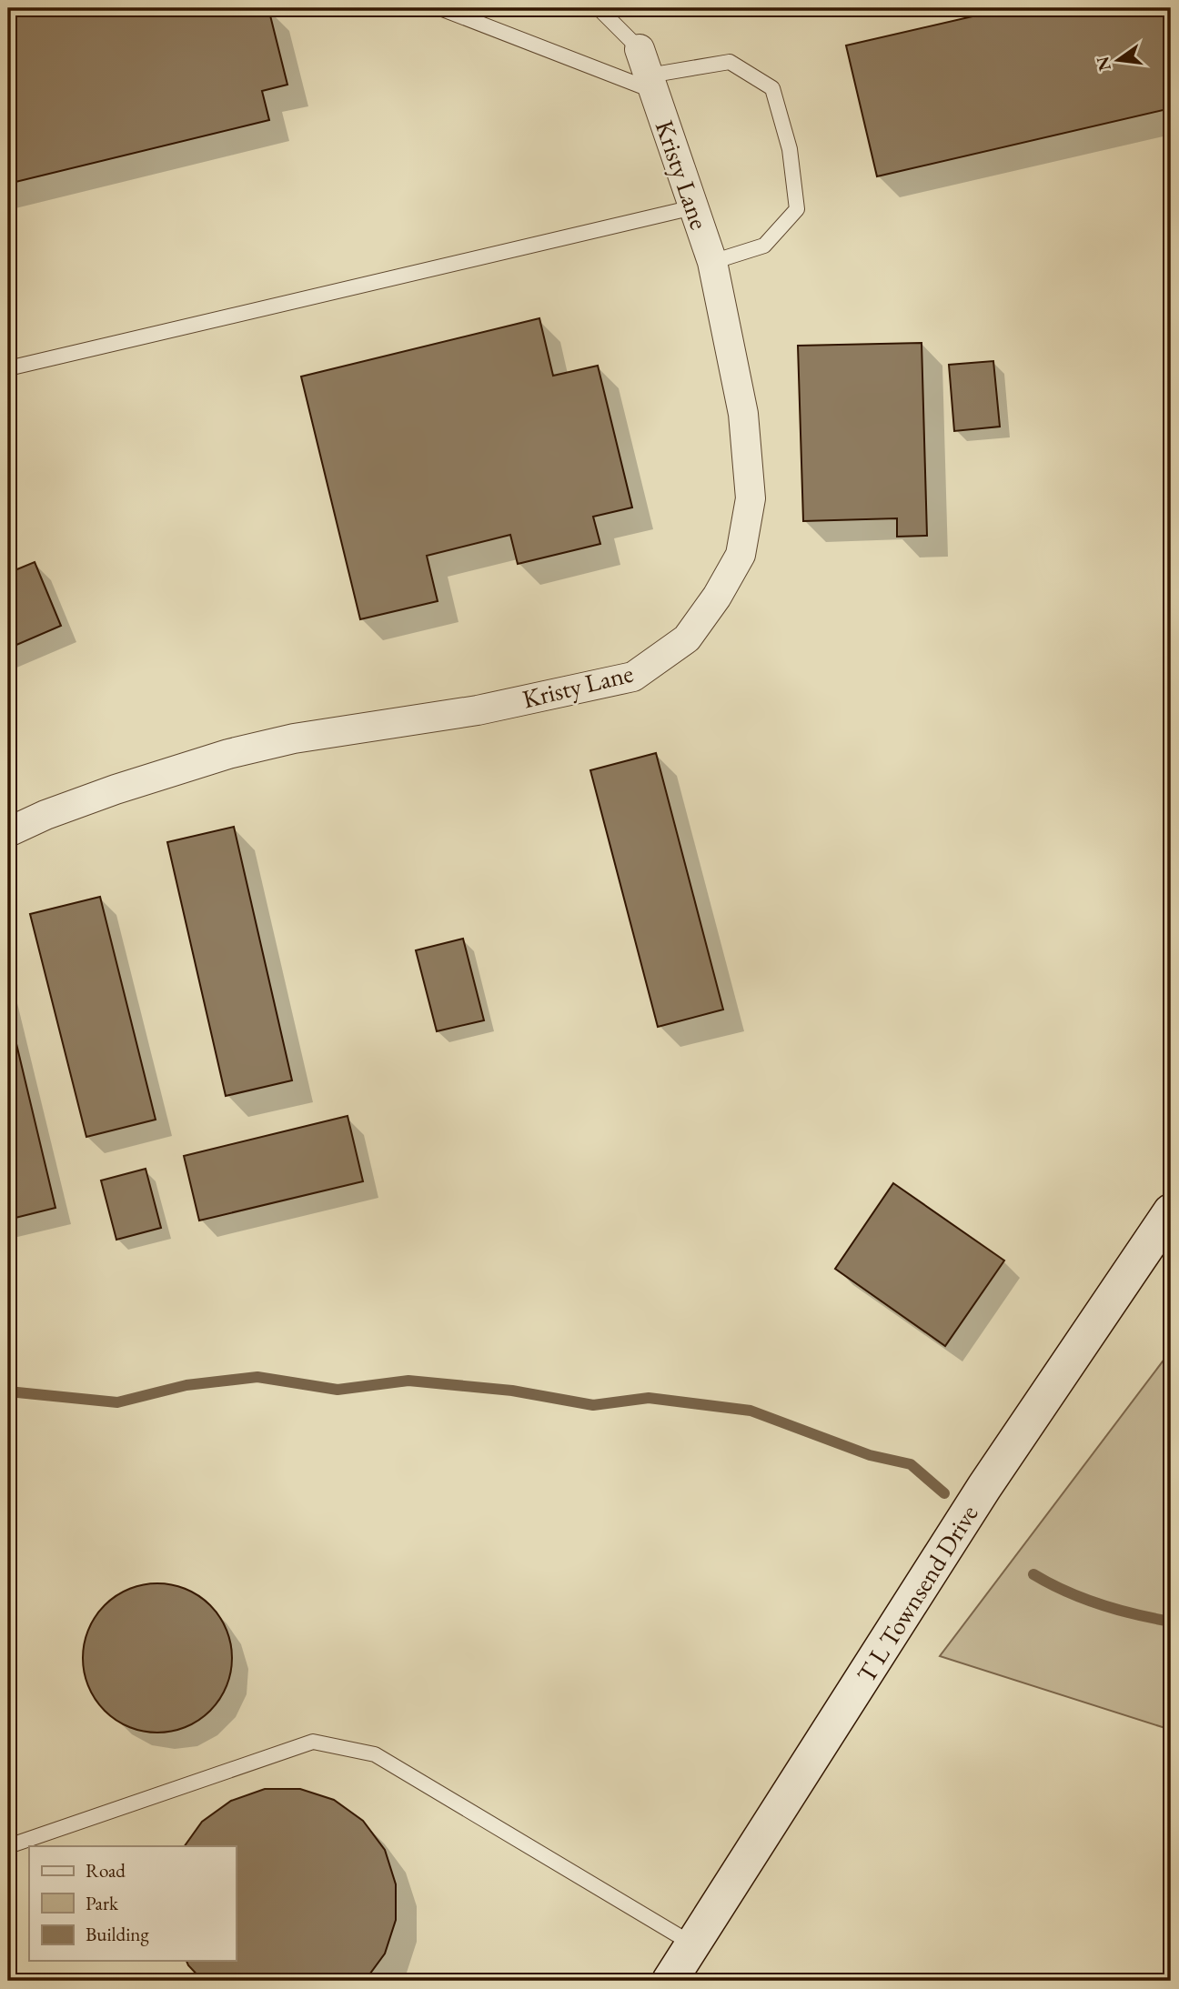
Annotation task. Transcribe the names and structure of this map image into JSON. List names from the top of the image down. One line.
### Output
{"streets":{"street":["Kristy Lane","T L Townsend Drive"]},"legend":["Road","Park","Building"],"north":"left"}
